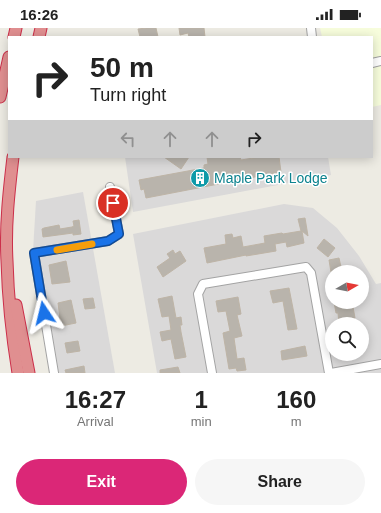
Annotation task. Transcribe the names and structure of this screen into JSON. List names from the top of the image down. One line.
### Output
{"places":{"building":["Maple Park Lodge"]},"north":"right","page":{"status":"16:26","turn":["50 m","Turn right"],"eta":["16:27","Arrival","1","min","160","m"],"buttons":["Exit","Share"]}}
